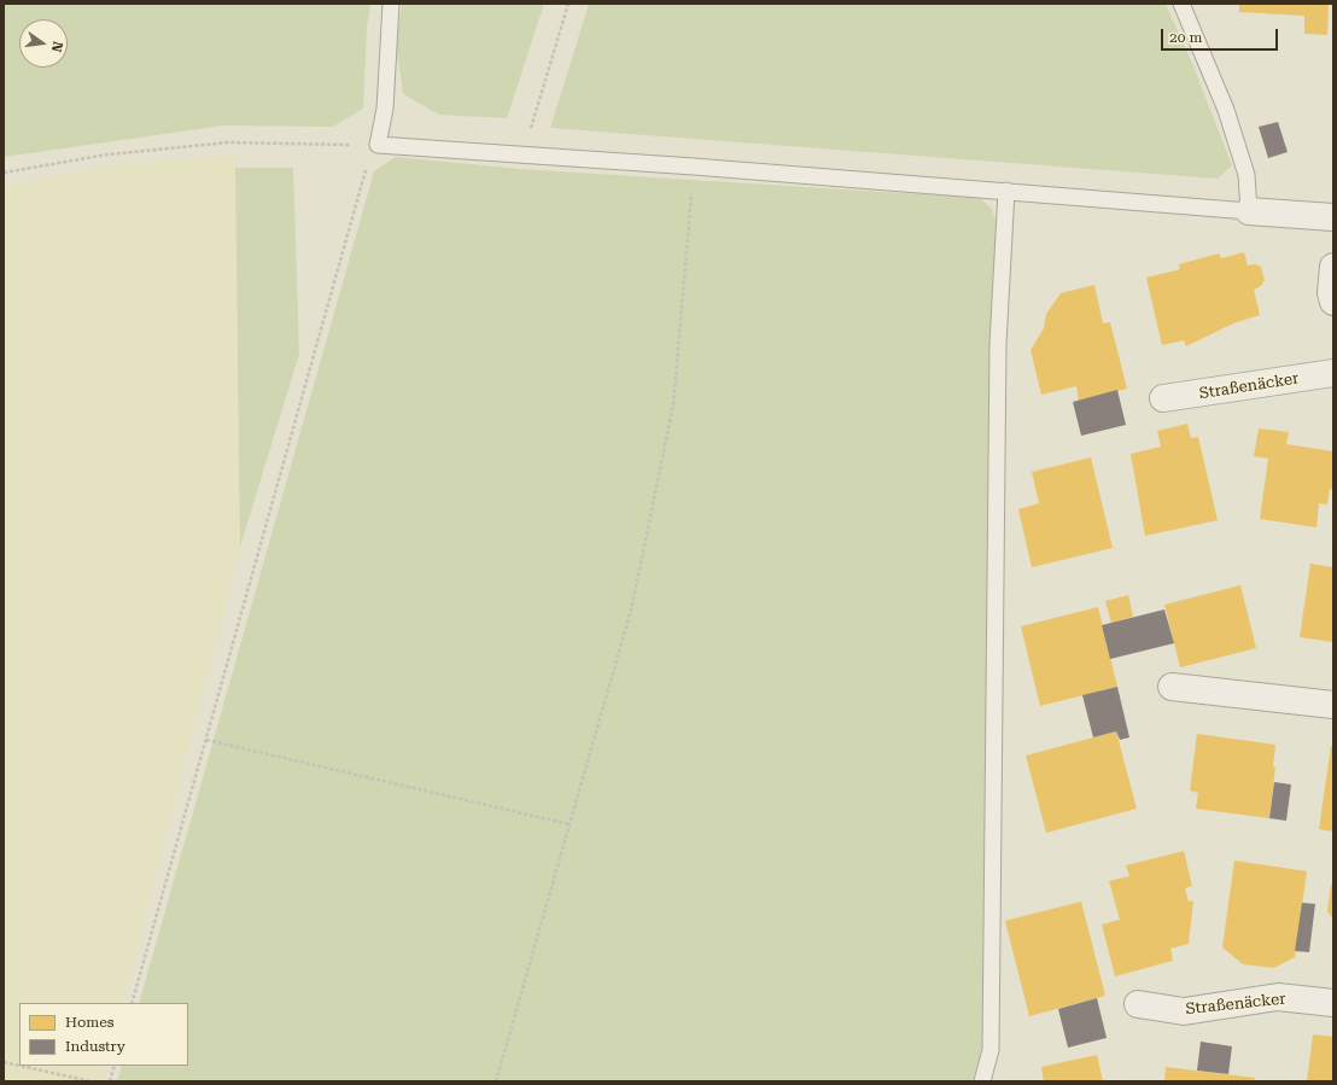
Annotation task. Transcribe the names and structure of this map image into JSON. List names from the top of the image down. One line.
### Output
{"streets":{"street":["Straßenäcker"]},"legend":["Homes","Industry"],"scale_bar":"20 m","north":"right"}
